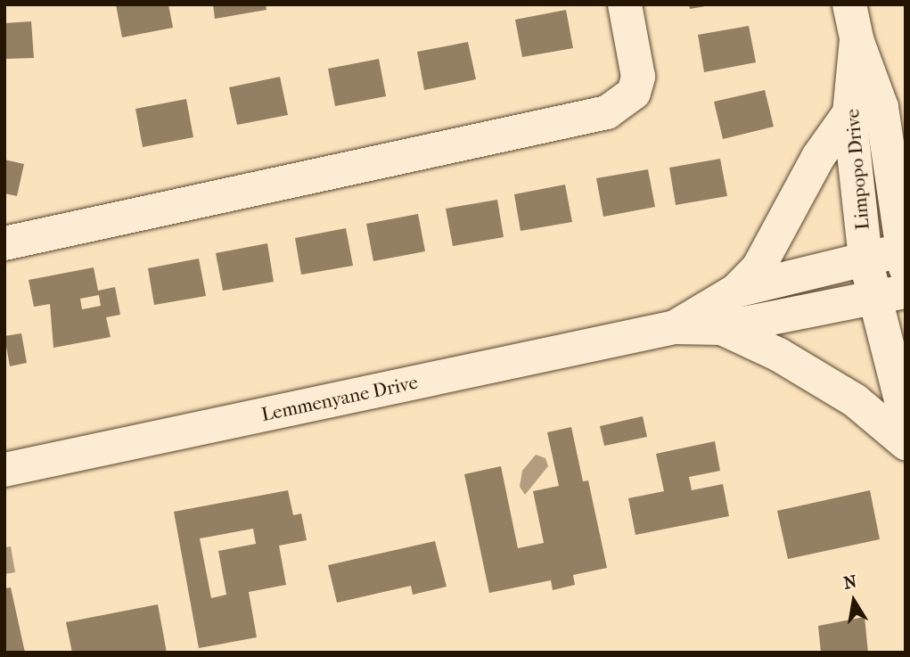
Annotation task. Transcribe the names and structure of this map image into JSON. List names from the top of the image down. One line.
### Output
{"streets":{"street":["Limpopo Drive","Lemmenyane Drive"]},"north":"top"}
